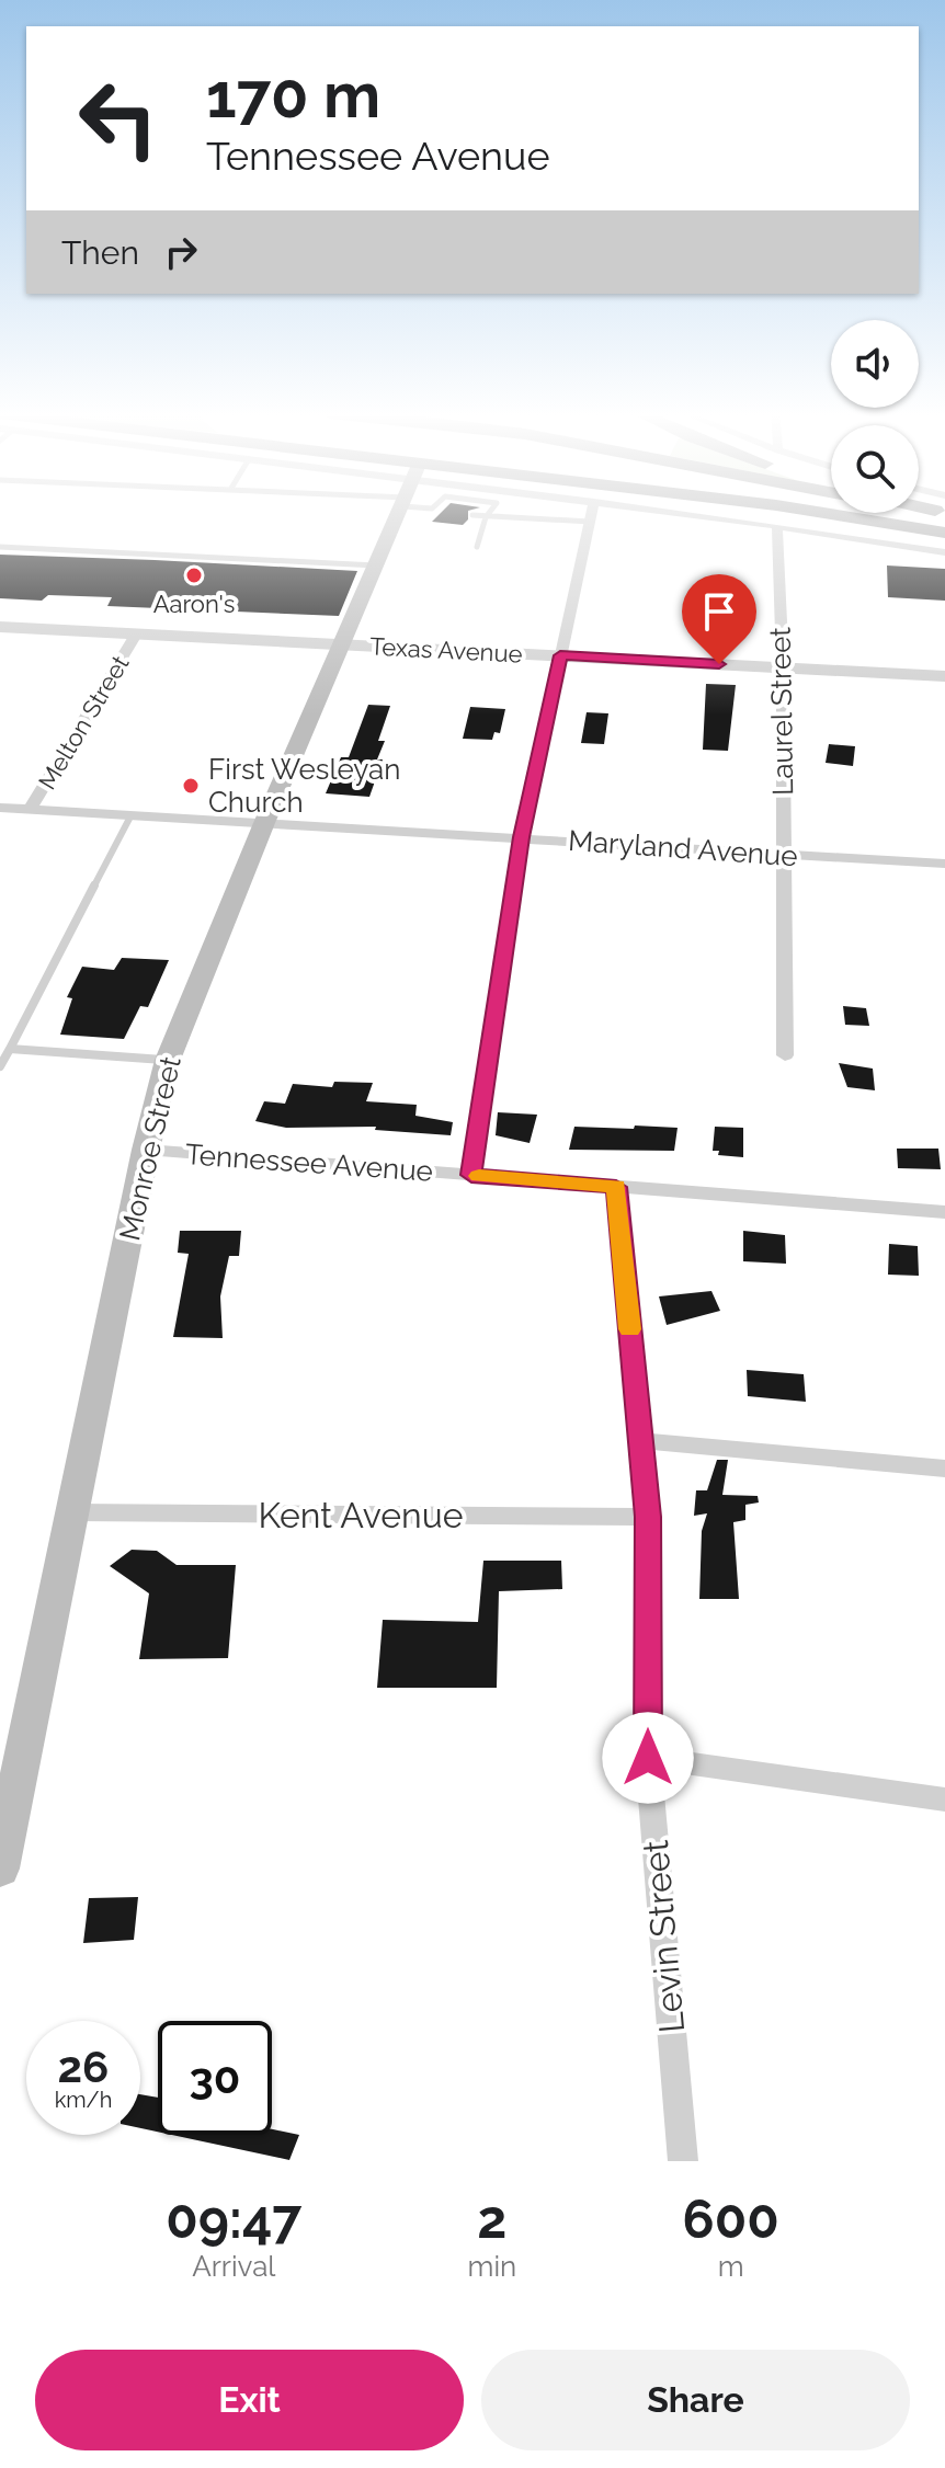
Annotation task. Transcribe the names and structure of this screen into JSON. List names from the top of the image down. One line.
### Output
{"streets":{"main road":["Monroe Street"],"street":["Texas Avenue","Laurel Street","Melton Street","Maryland Avenue","Tennessee Avenue","Kent Avenue","Levin Street"]},"crossings":[["Texas Avenue","Laurel Street"],["Texas Avenue","Melton Street"],["Texas Avenue","Monroe Street"],["Laurel Street","Maryland Avenue"],["Melton Street","Maryland Avenue"],["Maryland Avenue","Monroe Street"],["Monroe Street","Tennessee Avenue"],["Monroe Street","Kent Avenue"],["Tennessee Avenue","Levin Street"],["Kent Avenue","Levin Street"]],"places":["Aaron's","First Wesleyan Church"],"page":{"turn":["170 m","Tennessee Avenue"],"then":"Then","speed":"26 km/h","limit":"30","eta":["09:47","Arrival","2","min","600","m"],"buttons":["Exit","Share"]}}
